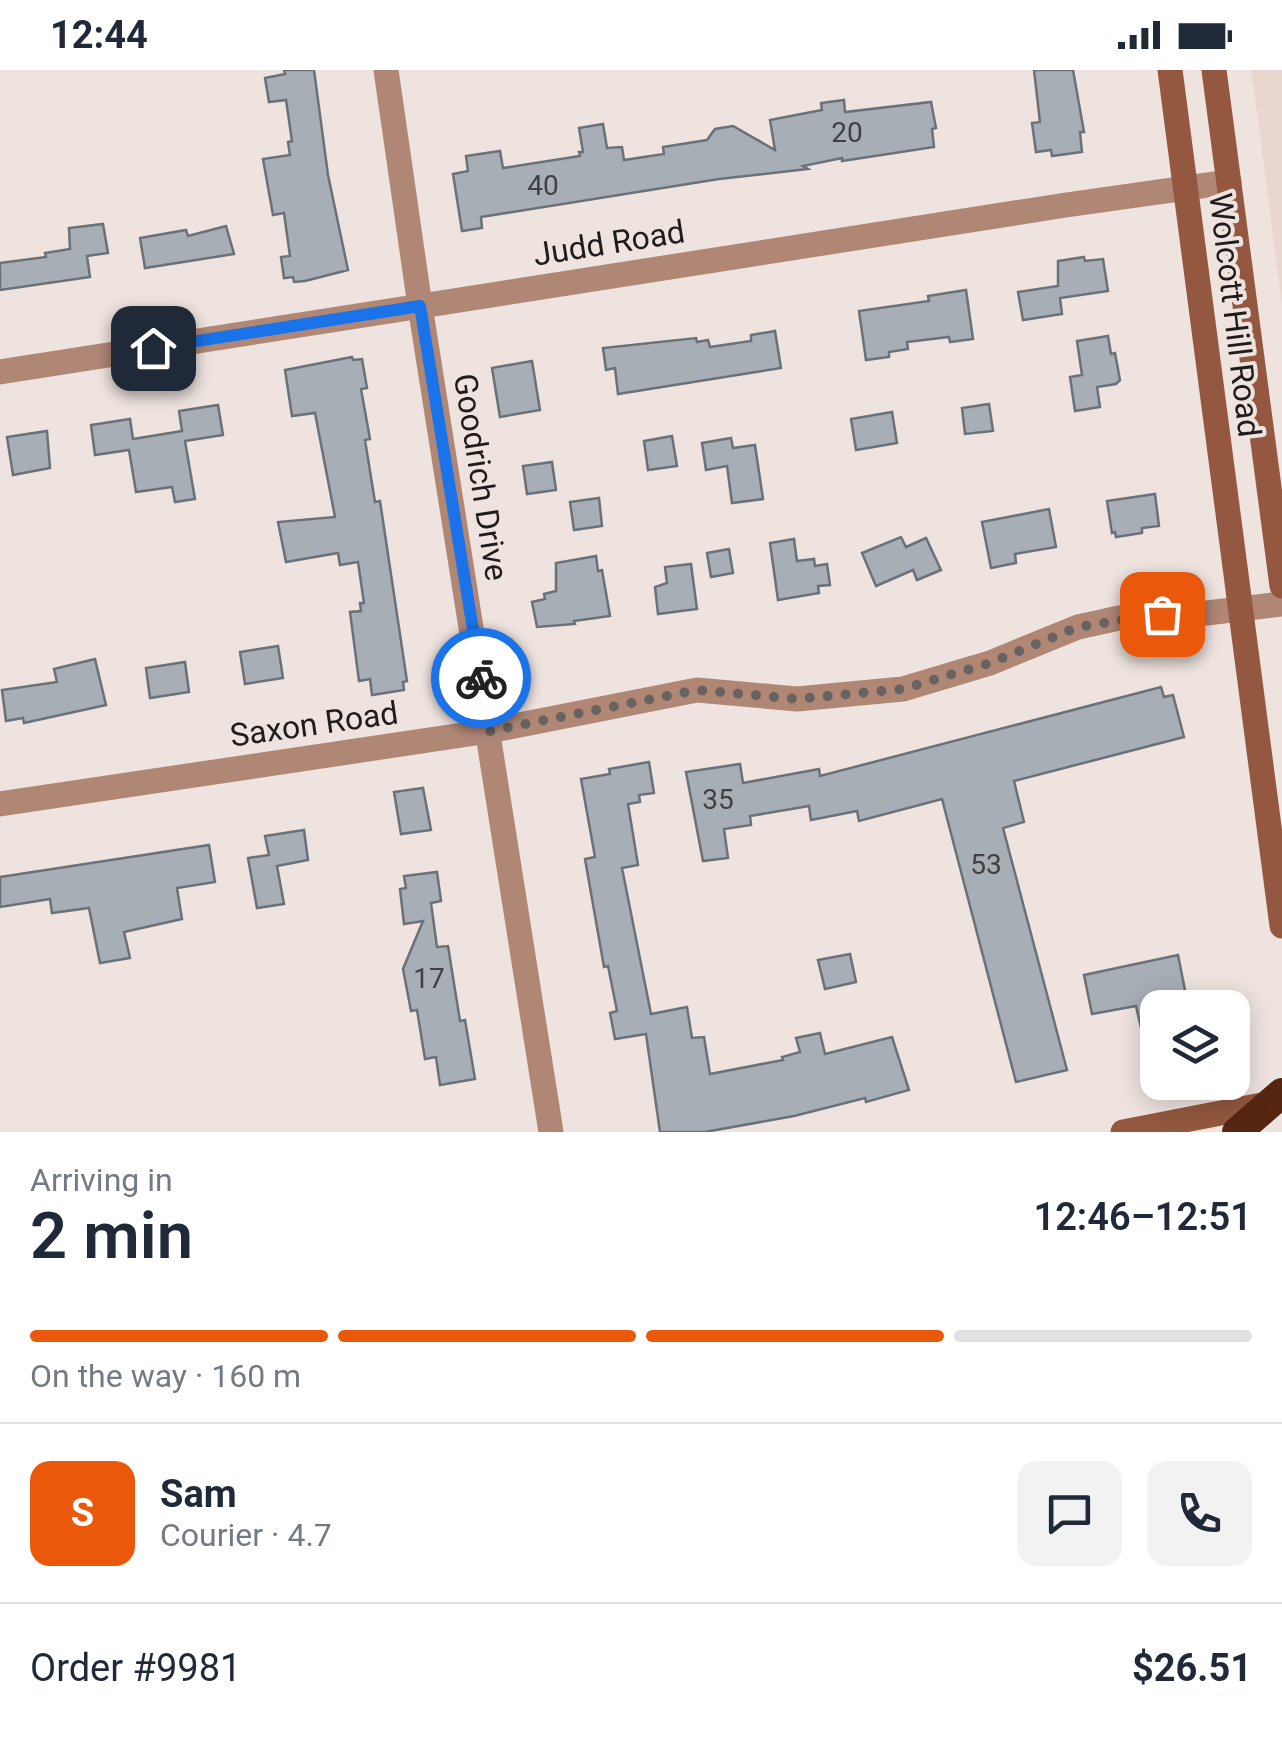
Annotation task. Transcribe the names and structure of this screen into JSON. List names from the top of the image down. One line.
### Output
{"streets":{"main road":["Wolcott Hill Road"],"street":["Judd Road","Goodrich Drive","Saxon Road"]},"crossings":[["Judd Road","Wolcott Hill Road"],["Judd Road","Goodrich Drive"],["Wolcott Hill Road","Saxon Road"],["Goodrich Drive","Saxon Road"]],"house_numbers":["20","40","35","53","17"],"page":{"status":"12:44","heading":["2 min","Arriving in","12:46–12:51"],"panel":["Sam","Courier · 4.7","Order #9981","$26.51"],"bar":"On the way · 160 m","round":"S"}}
